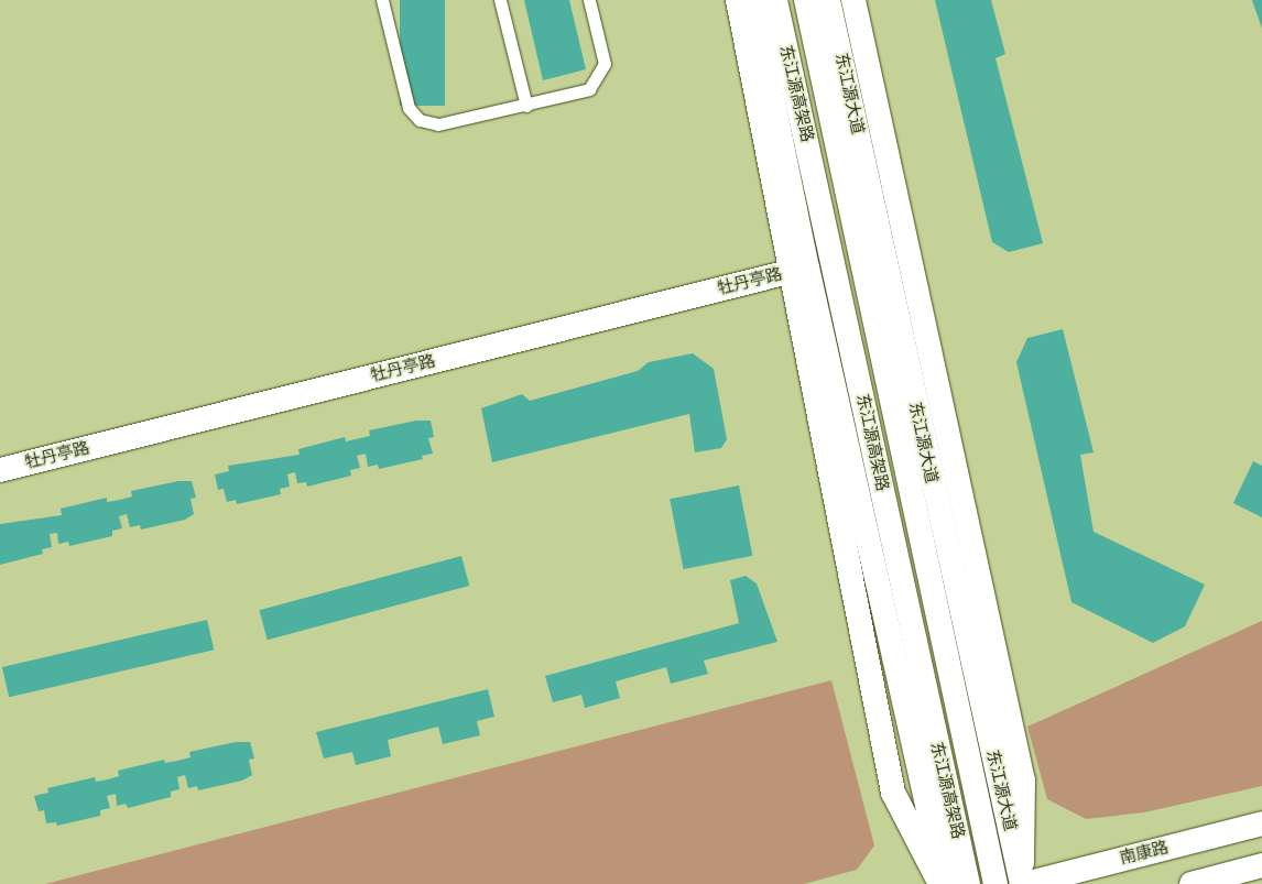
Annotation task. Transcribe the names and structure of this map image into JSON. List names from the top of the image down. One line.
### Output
{"streets":{"main road":["东江源高架路","东江源大道","牡丹亭路","南康路"]}}
